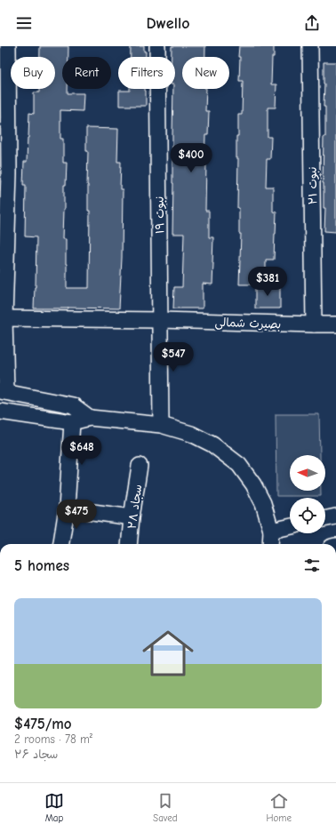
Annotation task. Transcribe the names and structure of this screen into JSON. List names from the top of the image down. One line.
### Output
{"streets":{"street":["نبوت ۲۱","نبوت ۱۹","بصیرت شمالی","سجاد ۲۸"]},"crossings":[["نبوت ۲۱","بصیرت شمالی"],["نبوت ۱۹","بصیرت شمالی"]],"north":"left","page":{"header":"Dwello","chip":["Buy","Rent","Filters","New"],"price":["$400","$381","$547","$648","$475"],"heading":"5 homes","list":[{"name":"$475/mo","note":"2 rooms · 78 m² · سجاد ۲۶"}],"tabs":["Map","Saved","Home"]}}
